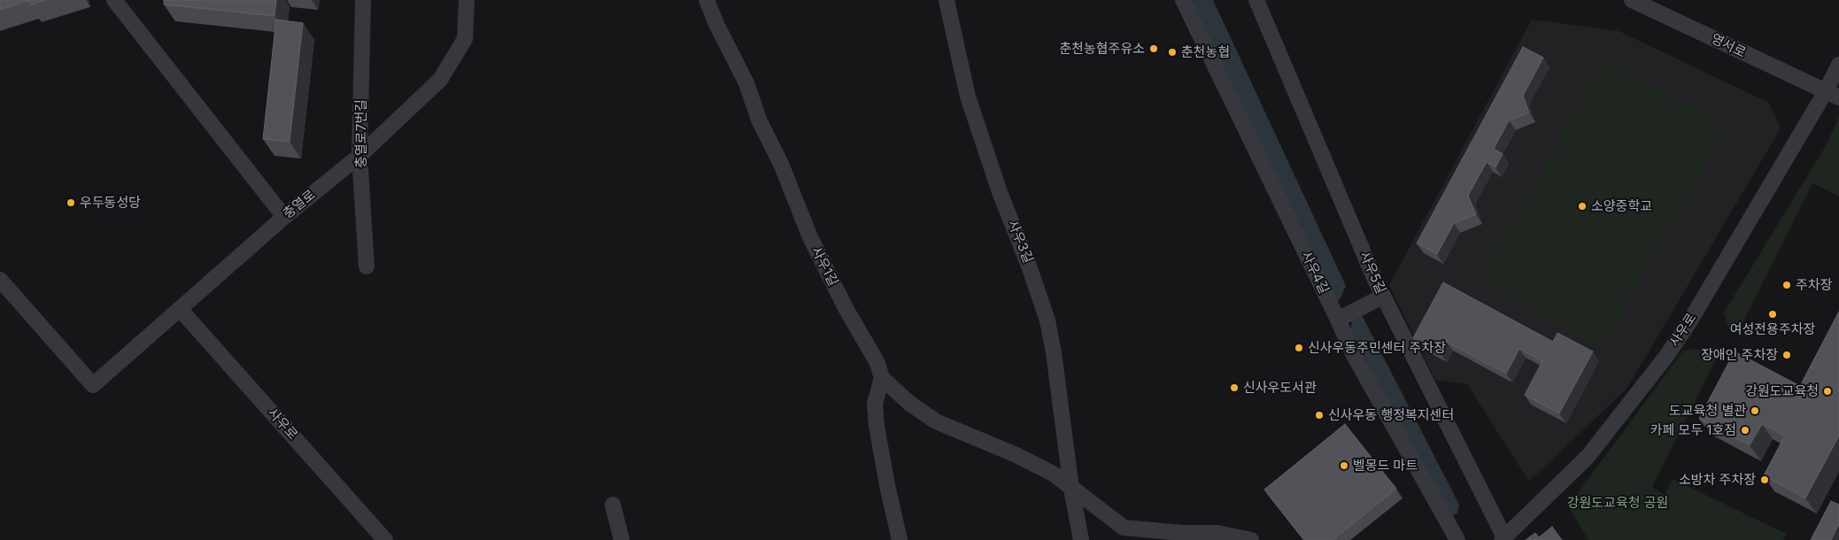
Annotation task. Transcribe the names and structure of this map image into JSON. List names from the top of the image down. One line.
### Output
{"streets":{"street":["영서로","충열로7번길","충열로","사우3길","사우1길","사우4길","사우5길","사우로"]},"crossings":[["영서로","사우로"],["충열로7번길","충열로"],["충열로","사우로"],["사우5길","사우로"]],"parks":["강원도교육청 공원"],"places":["춘천농협주유소","춘천농협","우두동성당","소양중학교","주차장","여성전용주차장","신사우동주민센터 주차장","장애인 주차장","신사우도서관","강원도교육청","도교육청 별관","신사우동 행정복지센터","카페 모두 1호점","벨몽드 마트","소방차 주차장"]}
